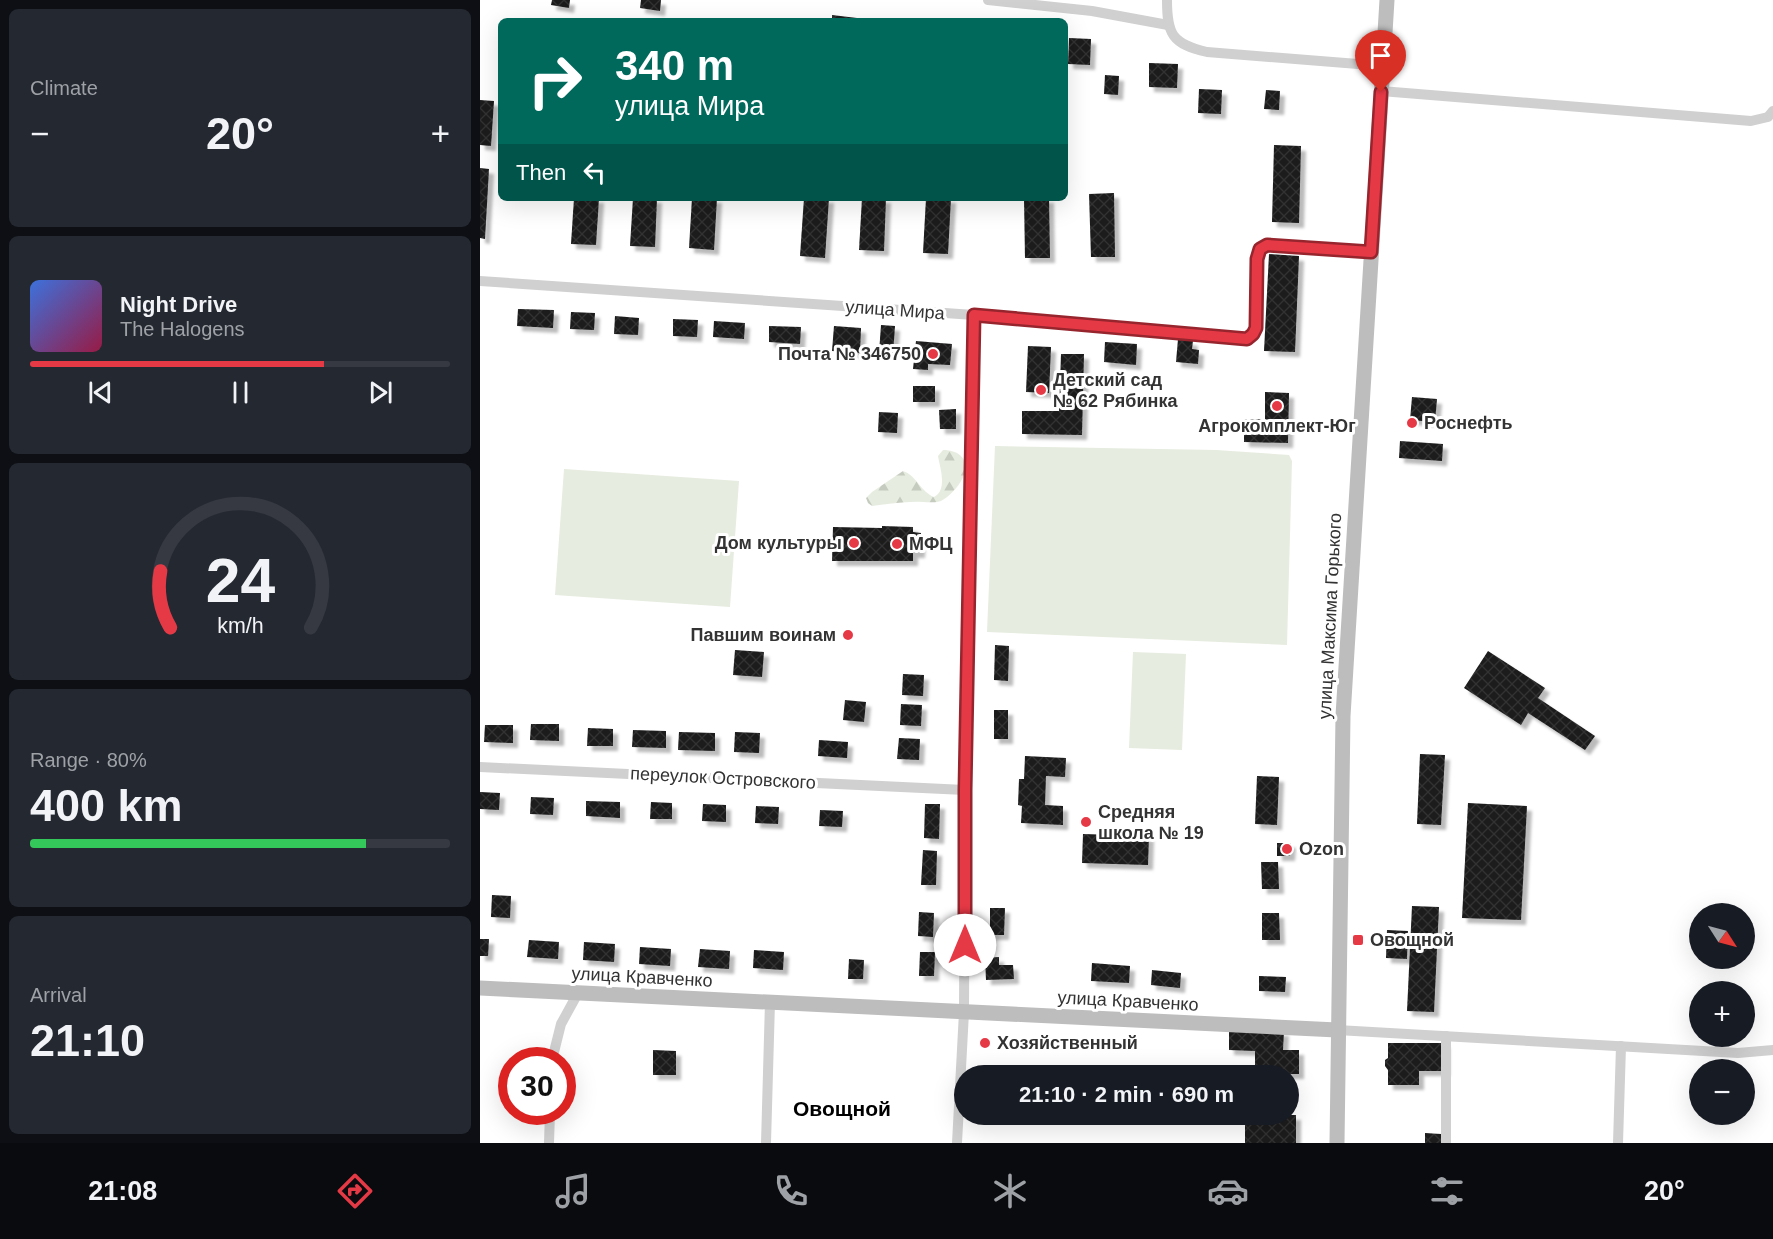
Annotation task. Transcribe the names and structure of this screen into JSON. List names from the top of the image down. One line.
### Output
{"streets":{"main road":["улица Максима Горького","улица Кравченко"],"street":["улица Мира","переулок Островского"]},"crossings":[["улица Мира","улица Максима Горького"],["улица Максима Горького","улица Кравченко"]],"districts":["Овощной"],"places":{"other":["Почта № 346750","Детский сад № 62 Рябинка","Агрокомплект-Юг","Роснефть","Дом культуры","МФЦ","Павшим воинам","Средняя школа № 19","Ozon","Хозяйственный"],"transit":["Овощной"]},"north":"bottom right","page":{"tile":["Climate",["Range · 80%","400 km"],["Arrival","21:10"]],"turn":["340 m","улица Мира"],"heat":["−","20°","+"],"then":"Then","song":["Night Drive","The Halogens"],"map_buttons":["+","−"],"limit":"30","trip":"21:10 · 2 min · 690 m","tabs":["21:08","20°"],"gauge":["24","km/h"]}}
